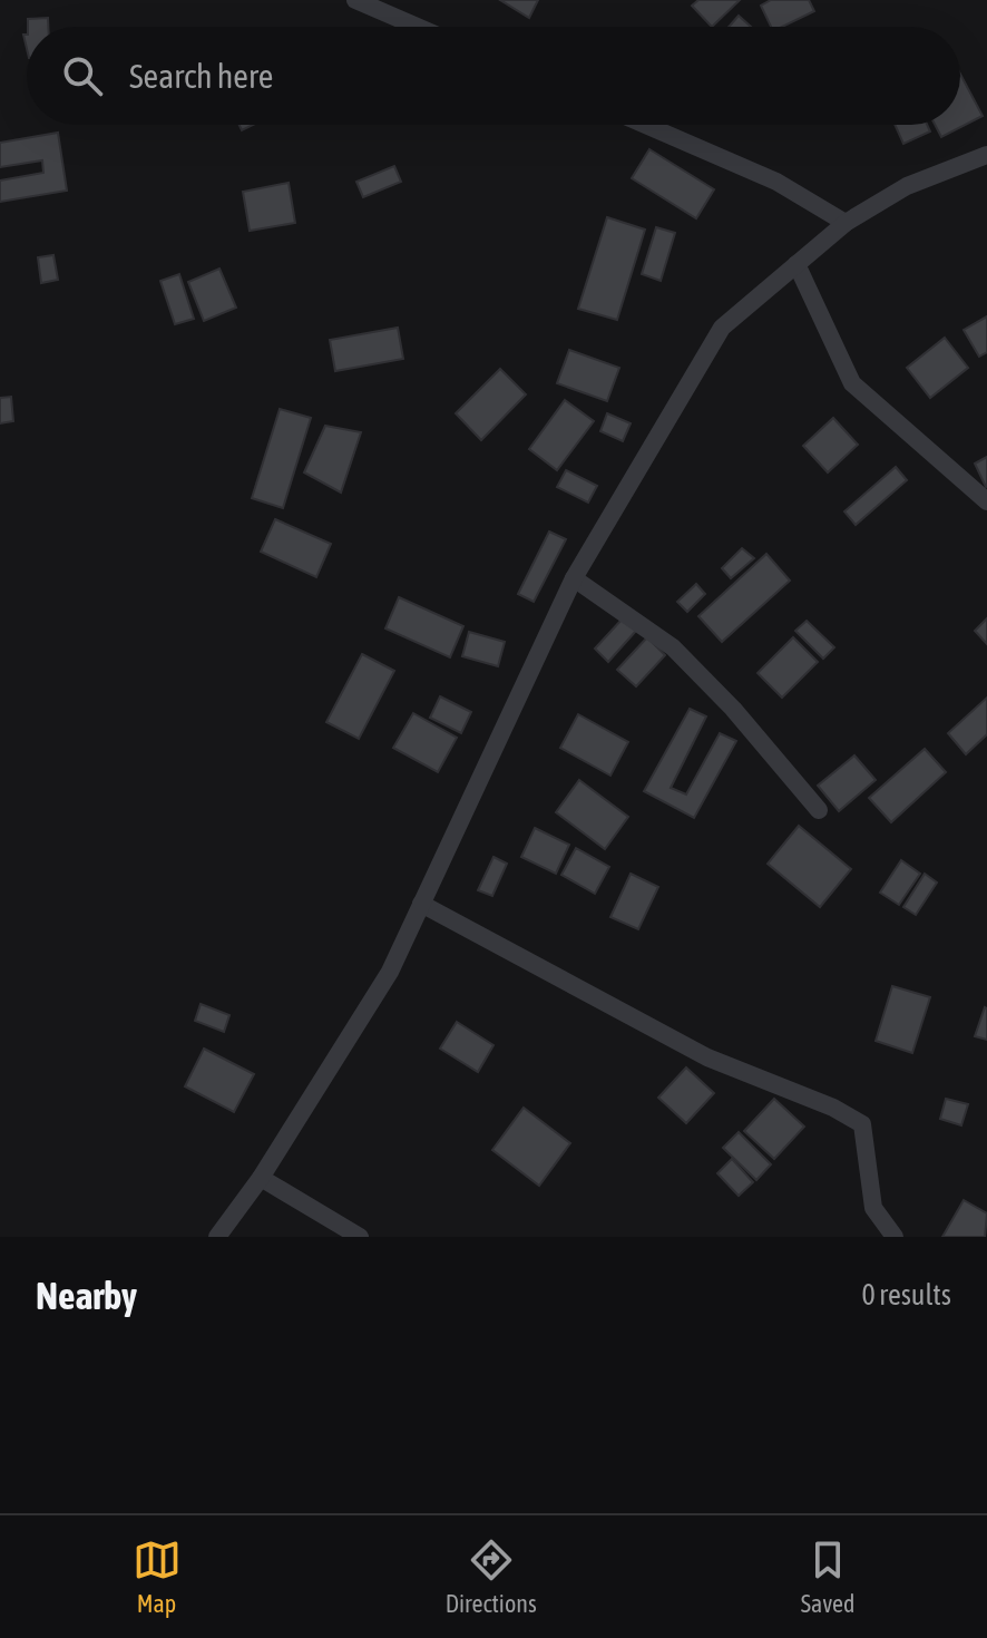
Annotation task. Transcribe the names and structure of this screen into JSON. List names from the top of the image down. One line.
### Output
{"page":{"search":"Search here","heading":["Nearby","0 results"],"nav":["Map","Directions","Saved"]}}
